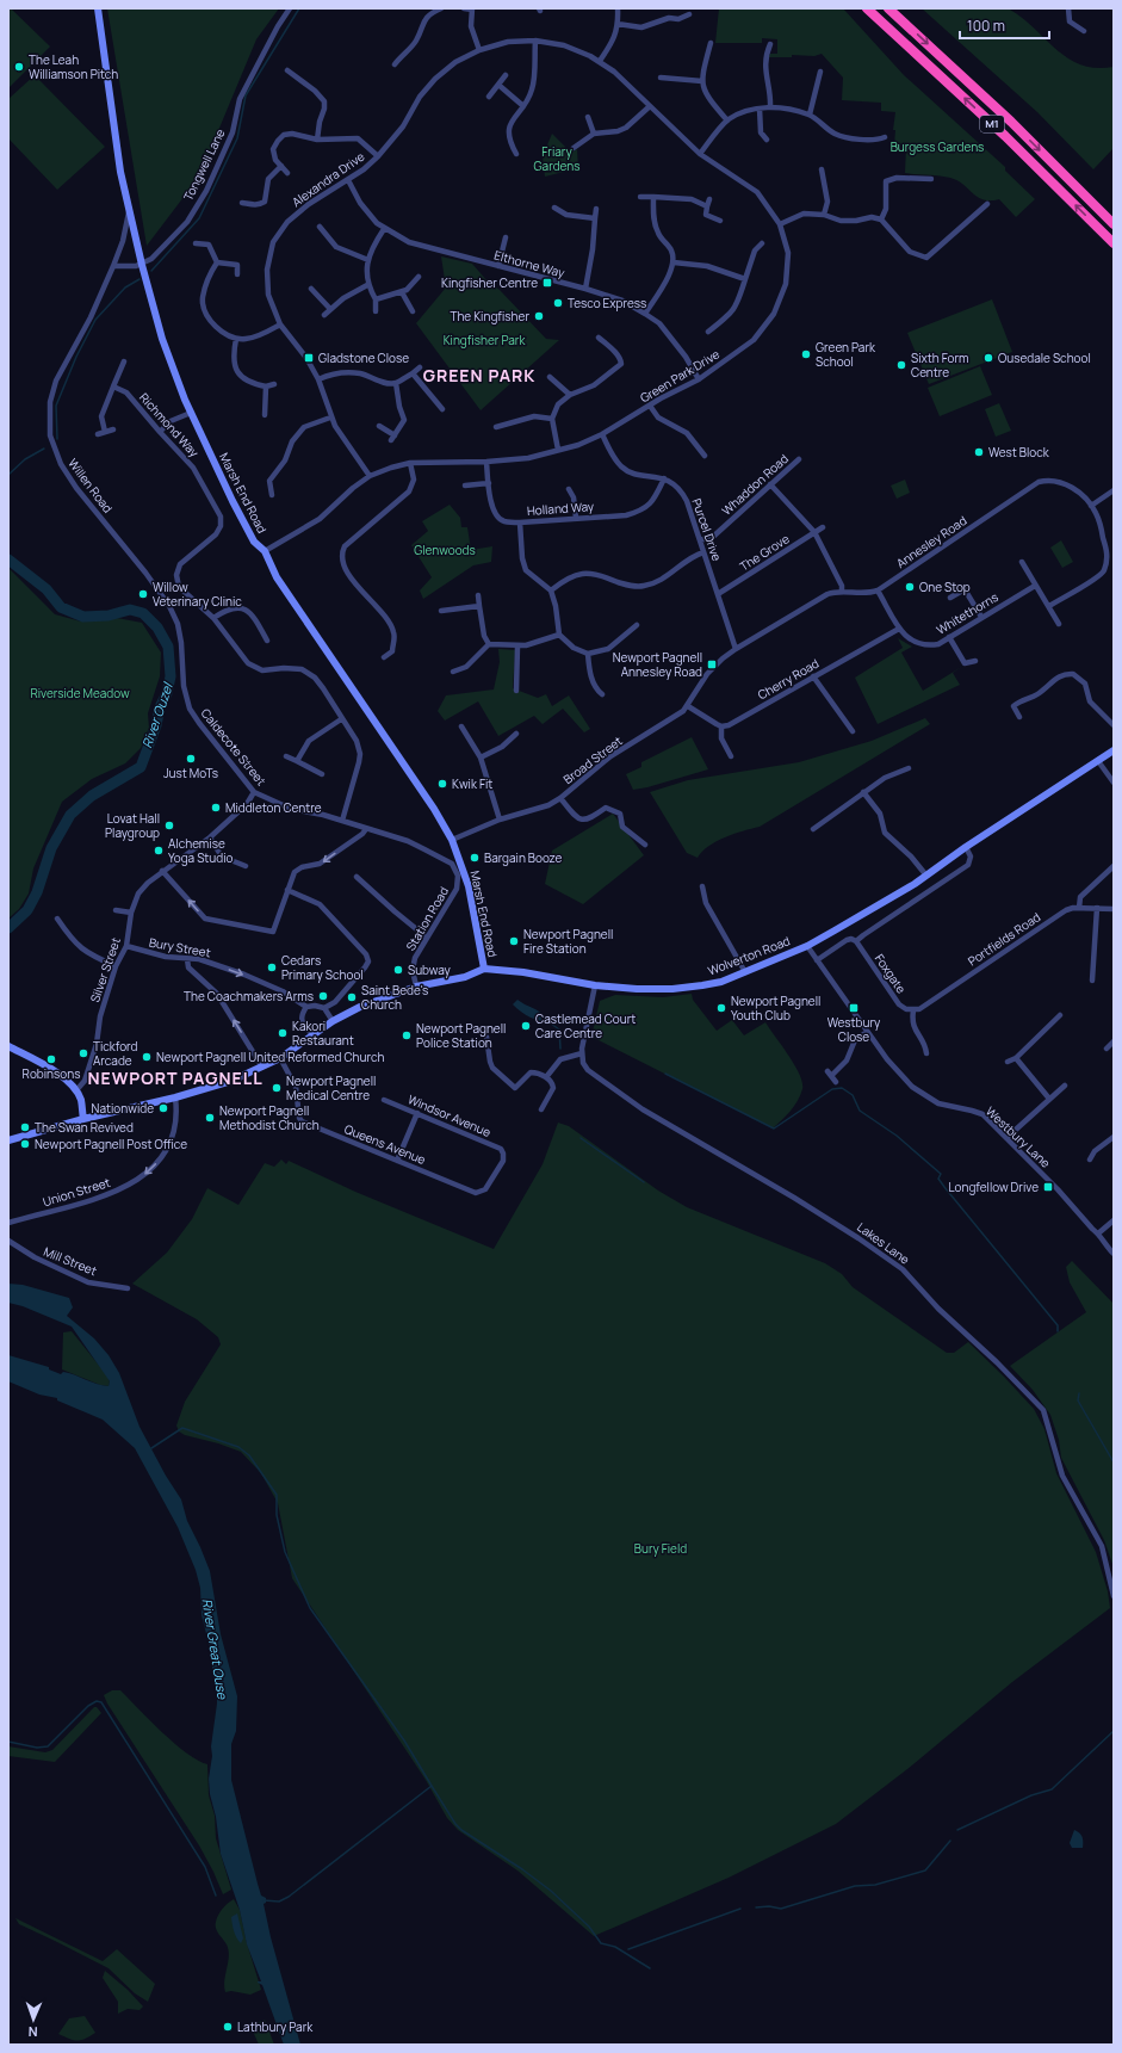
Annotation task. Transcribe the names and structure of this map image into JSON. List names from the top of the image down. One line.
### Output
{"streets":{"highway":["M1"],"street":["Tongwell Lane","Alexandra Drive","Elthorne Way","Green Park Drive","Richmond Way","Whaddon Road","Willen Road","Marsh End Road","Holland Way","Purcel Drive","Annesley Road","The Grove","Whitethorns","Cherry Road","Caldecote Street","Broad Street","Station Road","Portfields Road","Bury Street","Wolverton Road","Silver Street","Foxgate","Windsor Avenue","Westbury Lane","Queens Avenue","Union Street","Lakes Lane","Mill Street"]},"crossings":[["Tongwell Lane","Marsh End Road"],["Alexandra Drive","Elthorne Way"],["Alexandra Drive","Green Park Drive"],["Elthorne Way","Green Park Drive"],["Green Park Drive","Marsh End Road"],["Green Park Drive","Holland Way"],["Green Park Drive","Purcel Drive"],["Richmond Way","Caldecote Street"],["Whaddon Road","Purcel Drive"],["Willen Road","Marsh End Road"],["Willen Road","Caldecote Street"],["Marsh End Road","Broad Street"],["Marsh End Road","Wolverton Road"],["Holland Way","Purcel Drive"],["Purcel Drive","Annesley Road"],["Purcel Drive","The Grove"],["Annesley Road","Whitethorns"],["Annesley Road","Broad Street"],["Whitethorns","Cherry Road"],["Caldecote Street","Station Road"],["Caldecote Street","Silver Street"],["Portfields Road","Foxgate"],["Bury Street","Silver Street"],["Wolverton Road","Westbury Lane"],["Windsor Avenue","Queens Avenue"]],"one_way":["Bury Street","Union Street"],"districts":["GREEN PARK","NEWPORT PAGNELL"],"water":["River Ouzel","River Great Ouse"],"parks":["Burgess Gardens","Friary Gardens","Kingfisher Park","Glenwoods","Riverside Meadow","Bury Field"],"places":{"other":["The Leah Williamson Pitch","Tesco Express","The Kingfisher","Green Park School","Ousedale School","Sixth Form Centre","West Block","One Stop","Willow Veterinary Clinic","Just MoTs","Kwik Fit","Middleton Centre","Lovat Hall Playgroup","Alchemise Yoga Studio","Bargain Booze","Newport Pagnell Fire Station","Cedars Primary School","Subway","The Coachmakers Arms","Saint Bede's Church","Newport Pagnell Youth Club","Castlemead Court Care Centre","Kakori Restaurant","Newport Pagnell Police Station","Tickford Arcade","Newport Pagnell United Reformed Church","Robinsons","Newport Pagnell Medical Centre","Nationwide","Newport Pagnell Methodist Church","The Swan Revived","Newport Pagnell Post Office","Lathbury Park"],"transit":["Kingfisher Centre","Gladstone Close","Newport Pagnell Annesley Road","Westbury Close","Longfellow Drive"]},"scale_bar":"100 m","north":"bottom"}
